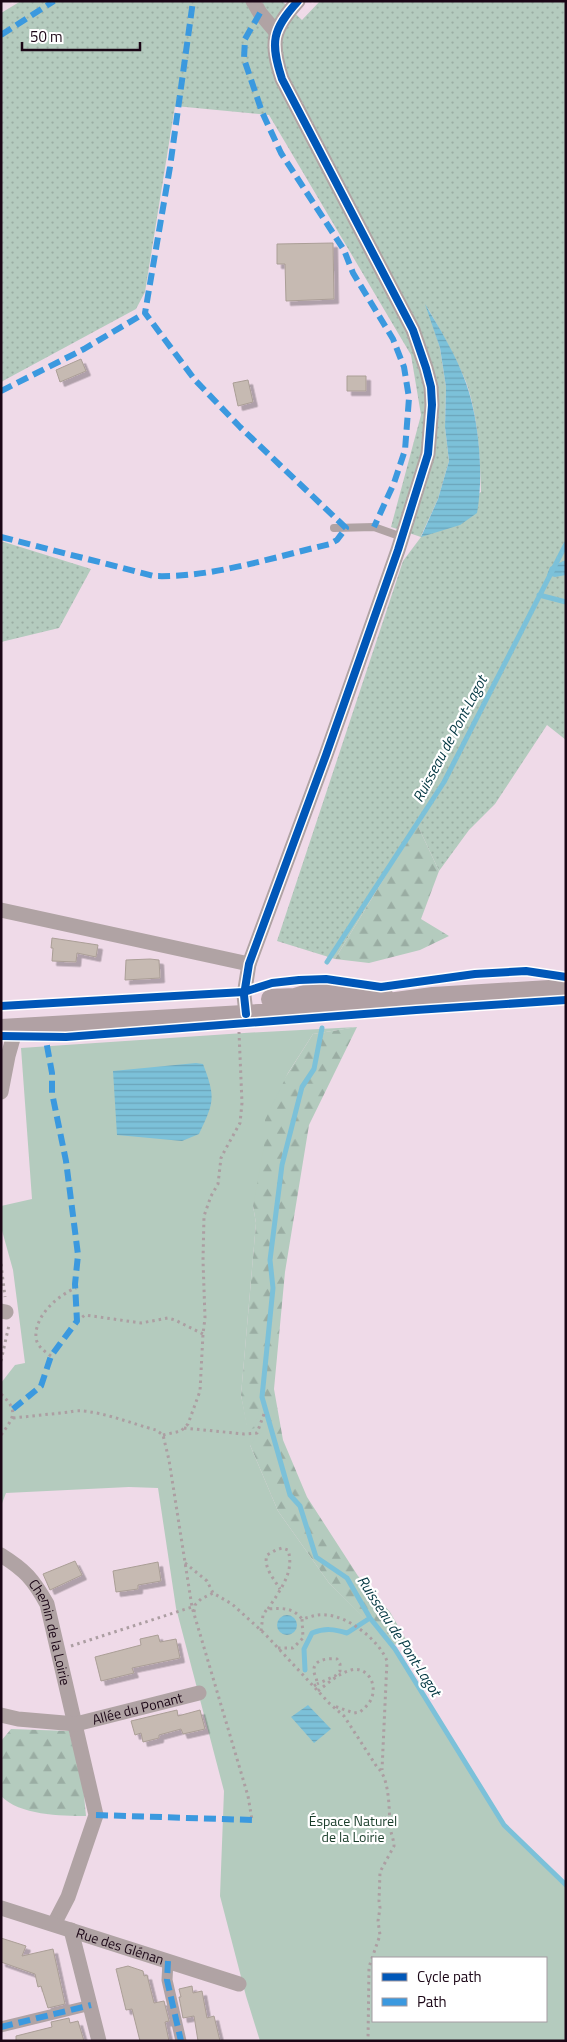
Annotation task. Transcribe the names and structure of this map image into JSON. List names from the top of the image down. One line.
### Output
{"streets":{"street":["Chemin de la Loirie","Allée du Ponant","Rue des Glénan"]},"crossings":[["Chemin de la Loirie","Allée du Ponant"],["Chemin de la Loirie","Rue des Glénan"]],"water":["Ruisseau de Pont-Lagot"],"parks":["Éspace Naturel de la Loirie"],"legend":["Cycle path","Path"],"scale_bar":"50 m"}
